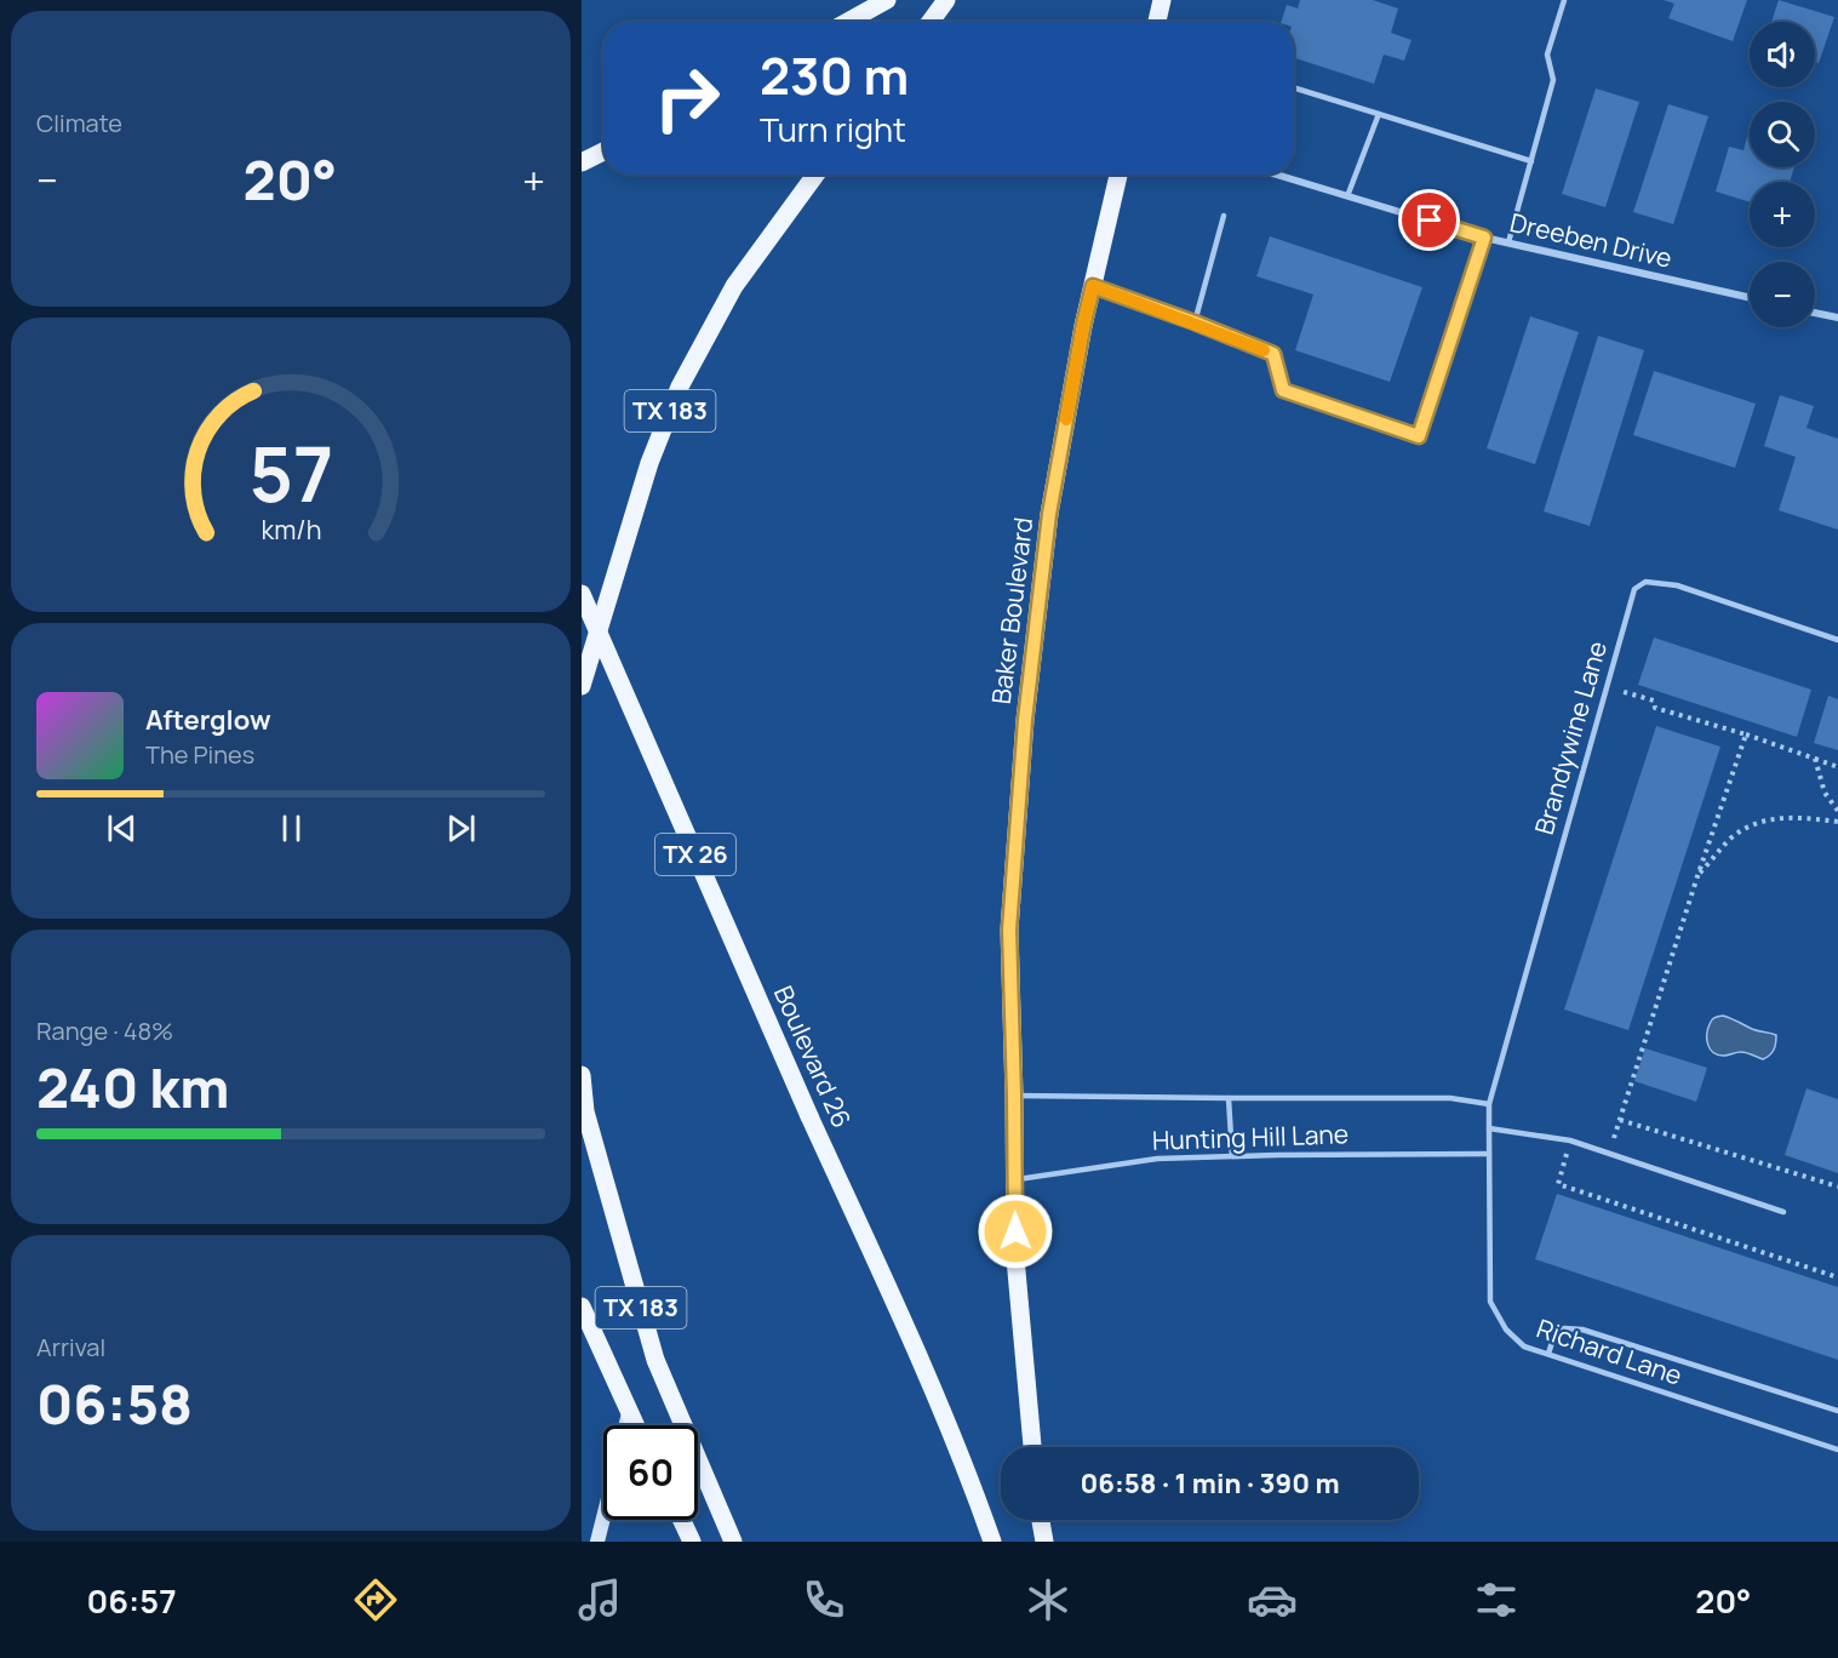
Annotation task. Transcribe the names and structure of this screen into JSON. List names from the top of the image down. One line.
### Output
{"streets":{"main road":["TX 183","Baker Boulevard","TX 26","Boulevard 26"],"street":["Dreeben Drive"],"lane":["Brandywine Lane","Hunting Hill Lane","Richard Lane"]},"crossings":[["Baker Boulevard","Hunting Hill Lane"],["Brandywine Lane","Hunting Hill Lane"],["Brandywine Lane","Richard Lane"],["Hunting Hill Lane","Richard Lane"]],"page":{"tile":["Climate",["Range · 48%","240 km"],["Arrival","06:58"]],"map_buttons":["+","−"],"turn":["230 m","Turn right"],"heat":["−","20°","+"],"song":["Afterglow","The Pines"],"limit":"60","trip":"06:58 · 1 min · 390 m","tabs":["06:57","20°"],"gauge":["57","km/h"]}}
